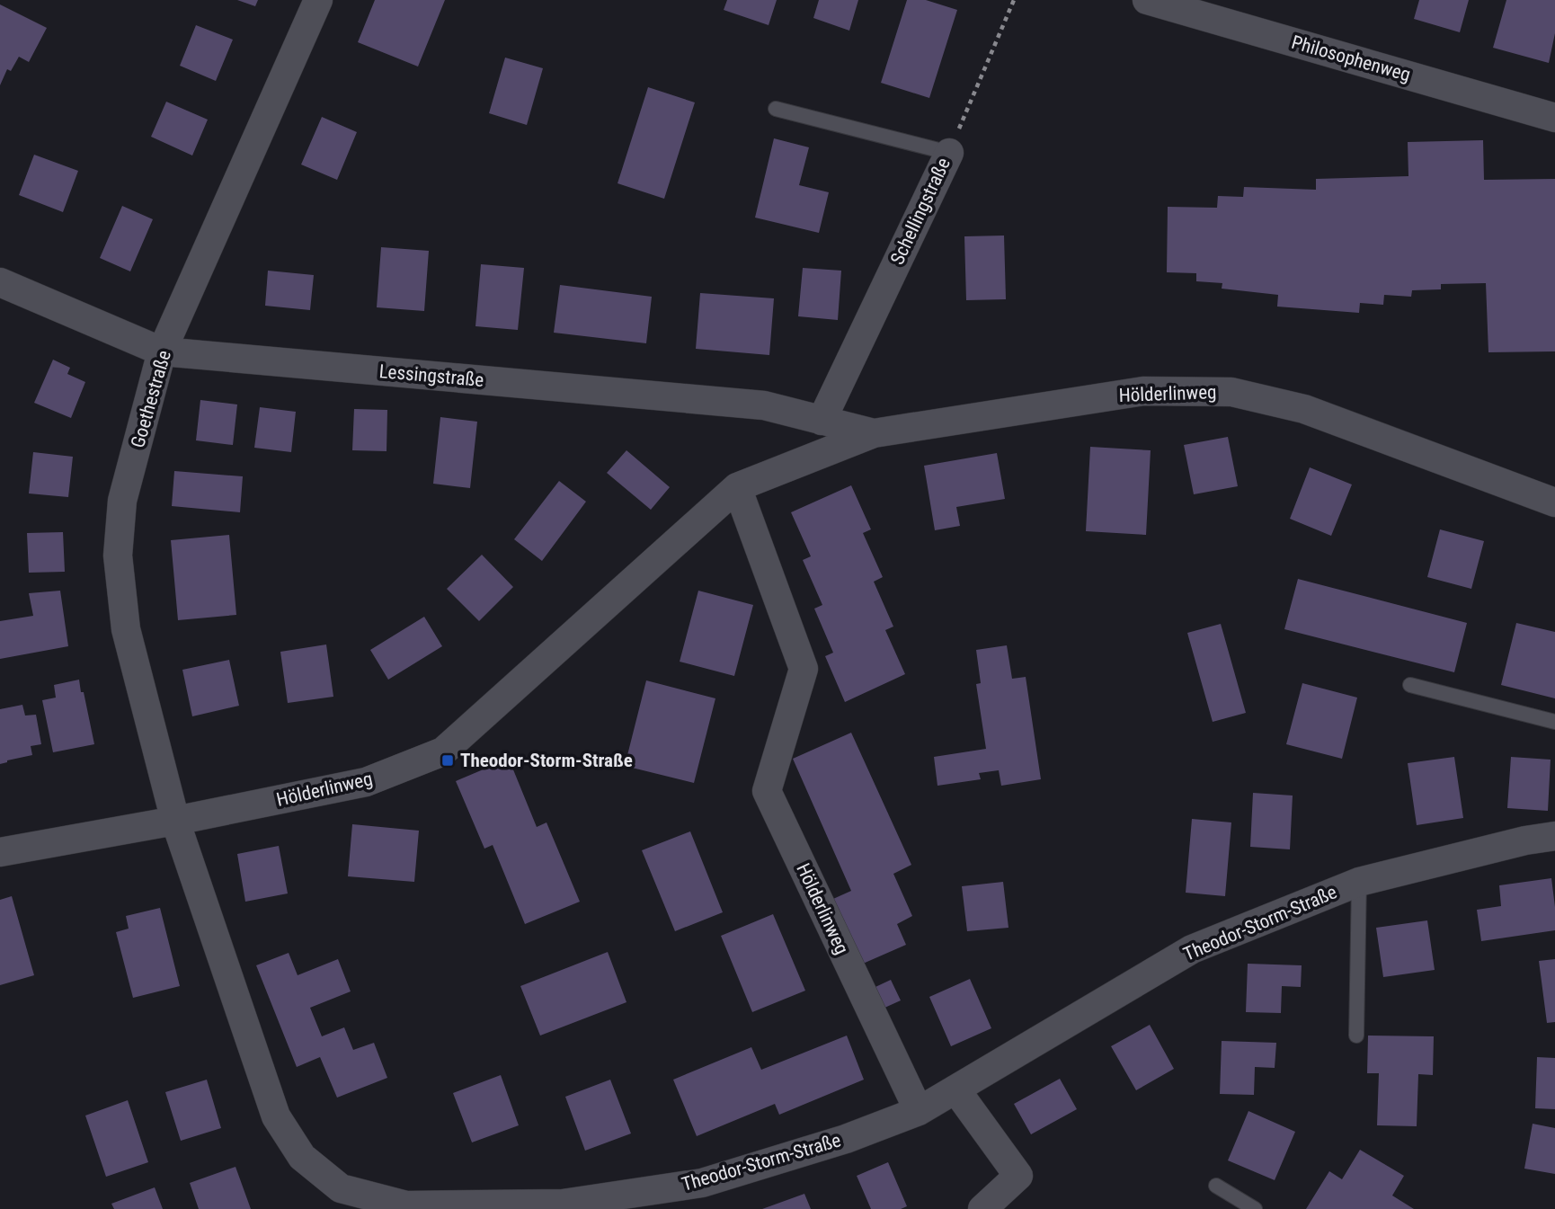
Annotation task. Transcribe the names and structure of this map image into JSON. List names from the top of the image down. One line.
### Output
{"streets":{"street":["Philosophenweg","Schellingstraße","Lessingstraße","Hölderlinweg","Goethestraße","Theodor-Storm-Straße"]},"crossings":[["Schellingstraße","Lessingstraße"],["Lessingstraße","Hölderlinweg"],["Lessingstraße","Goethestraße"],["Hölderlinweg","Goethestraße"],["Hölderlinweg","Theodor-Storm-Straße"],["Goethestraße","Theodor-Storm-Straße"]],"places":{"transit":["Theodor-Storm-Straße"]}}
